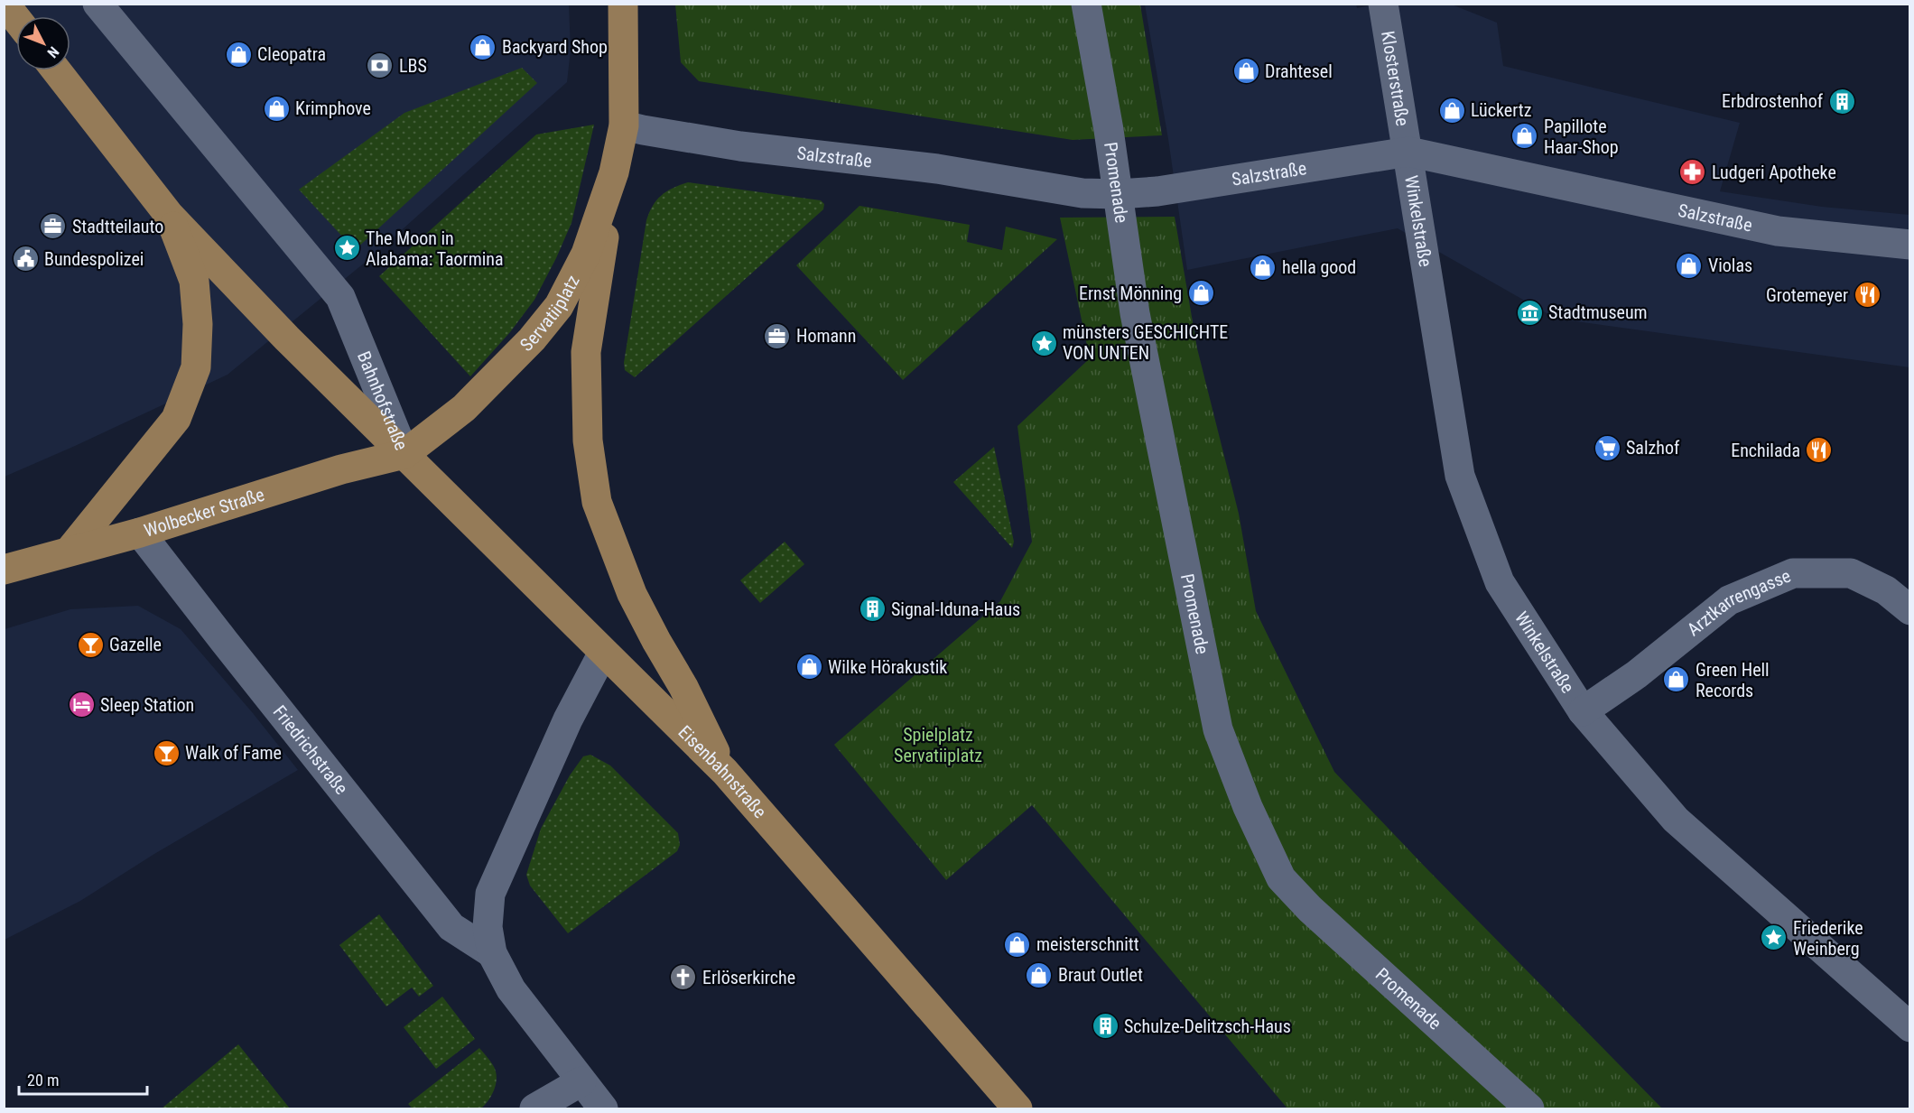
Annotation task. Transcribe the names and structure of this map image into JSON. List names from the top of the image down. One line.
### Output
{"streets":{"main road":["Servatiiplatz","Bahnhofstraße","Wolbecker Straße","Eisenbahnstraße"],"street":["Klosterstraße","Salzstraße","Promenade","Winkelstraße","Arztkarrengasse","Friedrichstraße"]},"crossings":[["Klosterstraße","Salzstraße"],["Klosterstraße","Winkelstraße"],["Salzstraße","Promenade"],["Salzstraße","Winkelstraße"],["Salzstraße","Servatiiplatz"],["Winkelstraße","Arztkarrengasse"],["Servatiiplatz","Bahnhofstraße"],["Servatiiplatz","Wolbecker Straße"],["Servatiiplatz","Eisenbahnstraße"],["Bahnhofstraße","Wolbecker Straße"],["Bahnhofstraße","Eisenbahnstraße"],["Wolbecker Straße","Friedrichstraße"],["Wolbecker Straße","Eisenbahnstraße"]],"parks":["Spielplatz Servatiiplatz"],"places":{"shop":["Backyard Shop","Cleopatra","Drahtesel","Krimphove","Lückertz","Papillote Haar-Shop","Violas","hella good","Ernst Mönning","Wilke Hörakustik","Green Hell Records","meisterschnitt","Braut Outlet"],"bank":["LBS"],"building":["Erbdrostenhof","Signal-Iduna-Haus","Schulze-Delitzsch-Haus"],"pharmacy":["Ludgeri Apotheke"],"office":["Stadtteilauto","Homann"],"place":["The Moon in Alabama: Taormina","münsters GESCHICHTE VON UNTEN","Friederike Weinberg"],"public building":["Bundespolizei"],"restaurant":["Grotemeyer","Enchilada"],"museum":["Stadtmuseum"],"supermarket":["Salzhof"],"bar":["Gazelle","Walk of Fame"],"hotel":["Sleep Station"],"church":["Erlöserkirche"]},"scale_bar":"20 m","north":"bottom right"}
